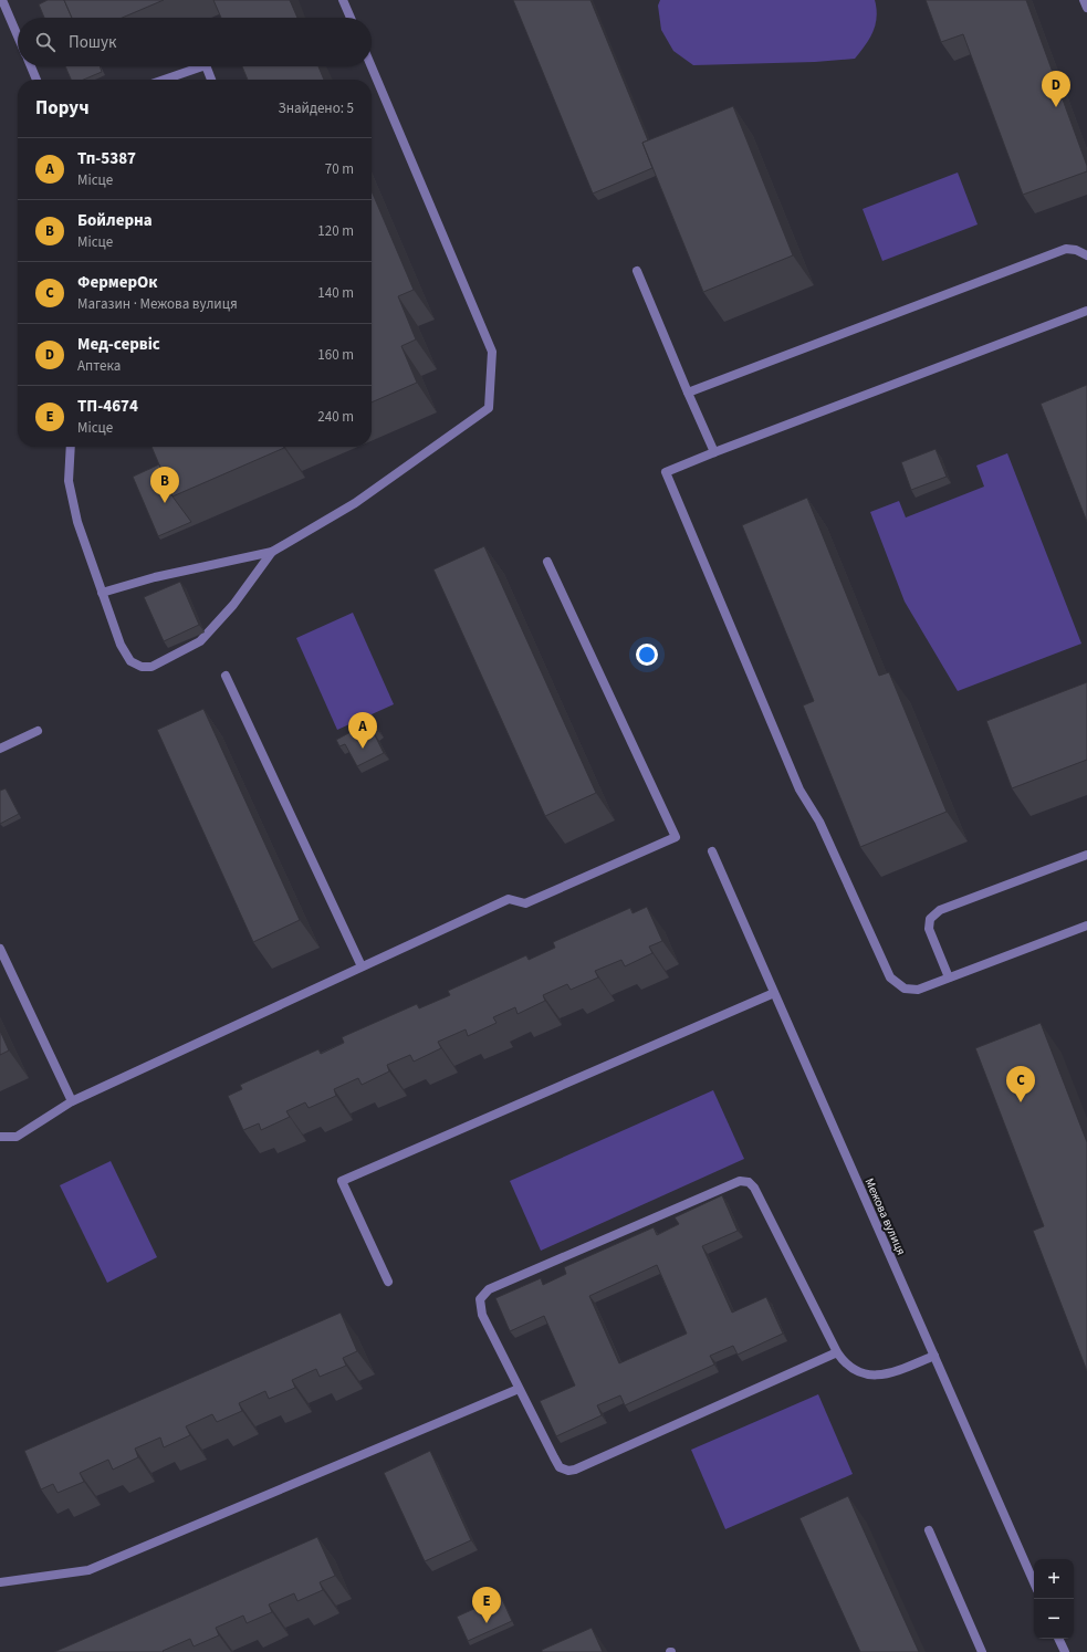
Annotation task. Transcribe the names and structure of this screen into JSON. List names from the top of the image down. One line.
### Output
{"streets":{"street":["Межова вулиця"]},"page":{"search":"Пошук","pins":["D","B","A","C","E"],"heading":["Поруч","Знайдено: 5"],"list":[{"mark":"A","name":"Тп-5387","note":"Місце","value":"70 m"},{"mark":"B","name":"Бойлерна","note":"Місце","value":"120 m"},{"mark":"C","name":"ФермерОк","note":"Магазин · Межова вулиця","value":"140 m"},{"mark":"D","name":"Мед-сервіс","note":"Аптека","value":"160 m"},{"mark":"E","name":"ТП-4674","note":"Місце","value":"240 m"}],"map_buttons":["+","−"]}}
